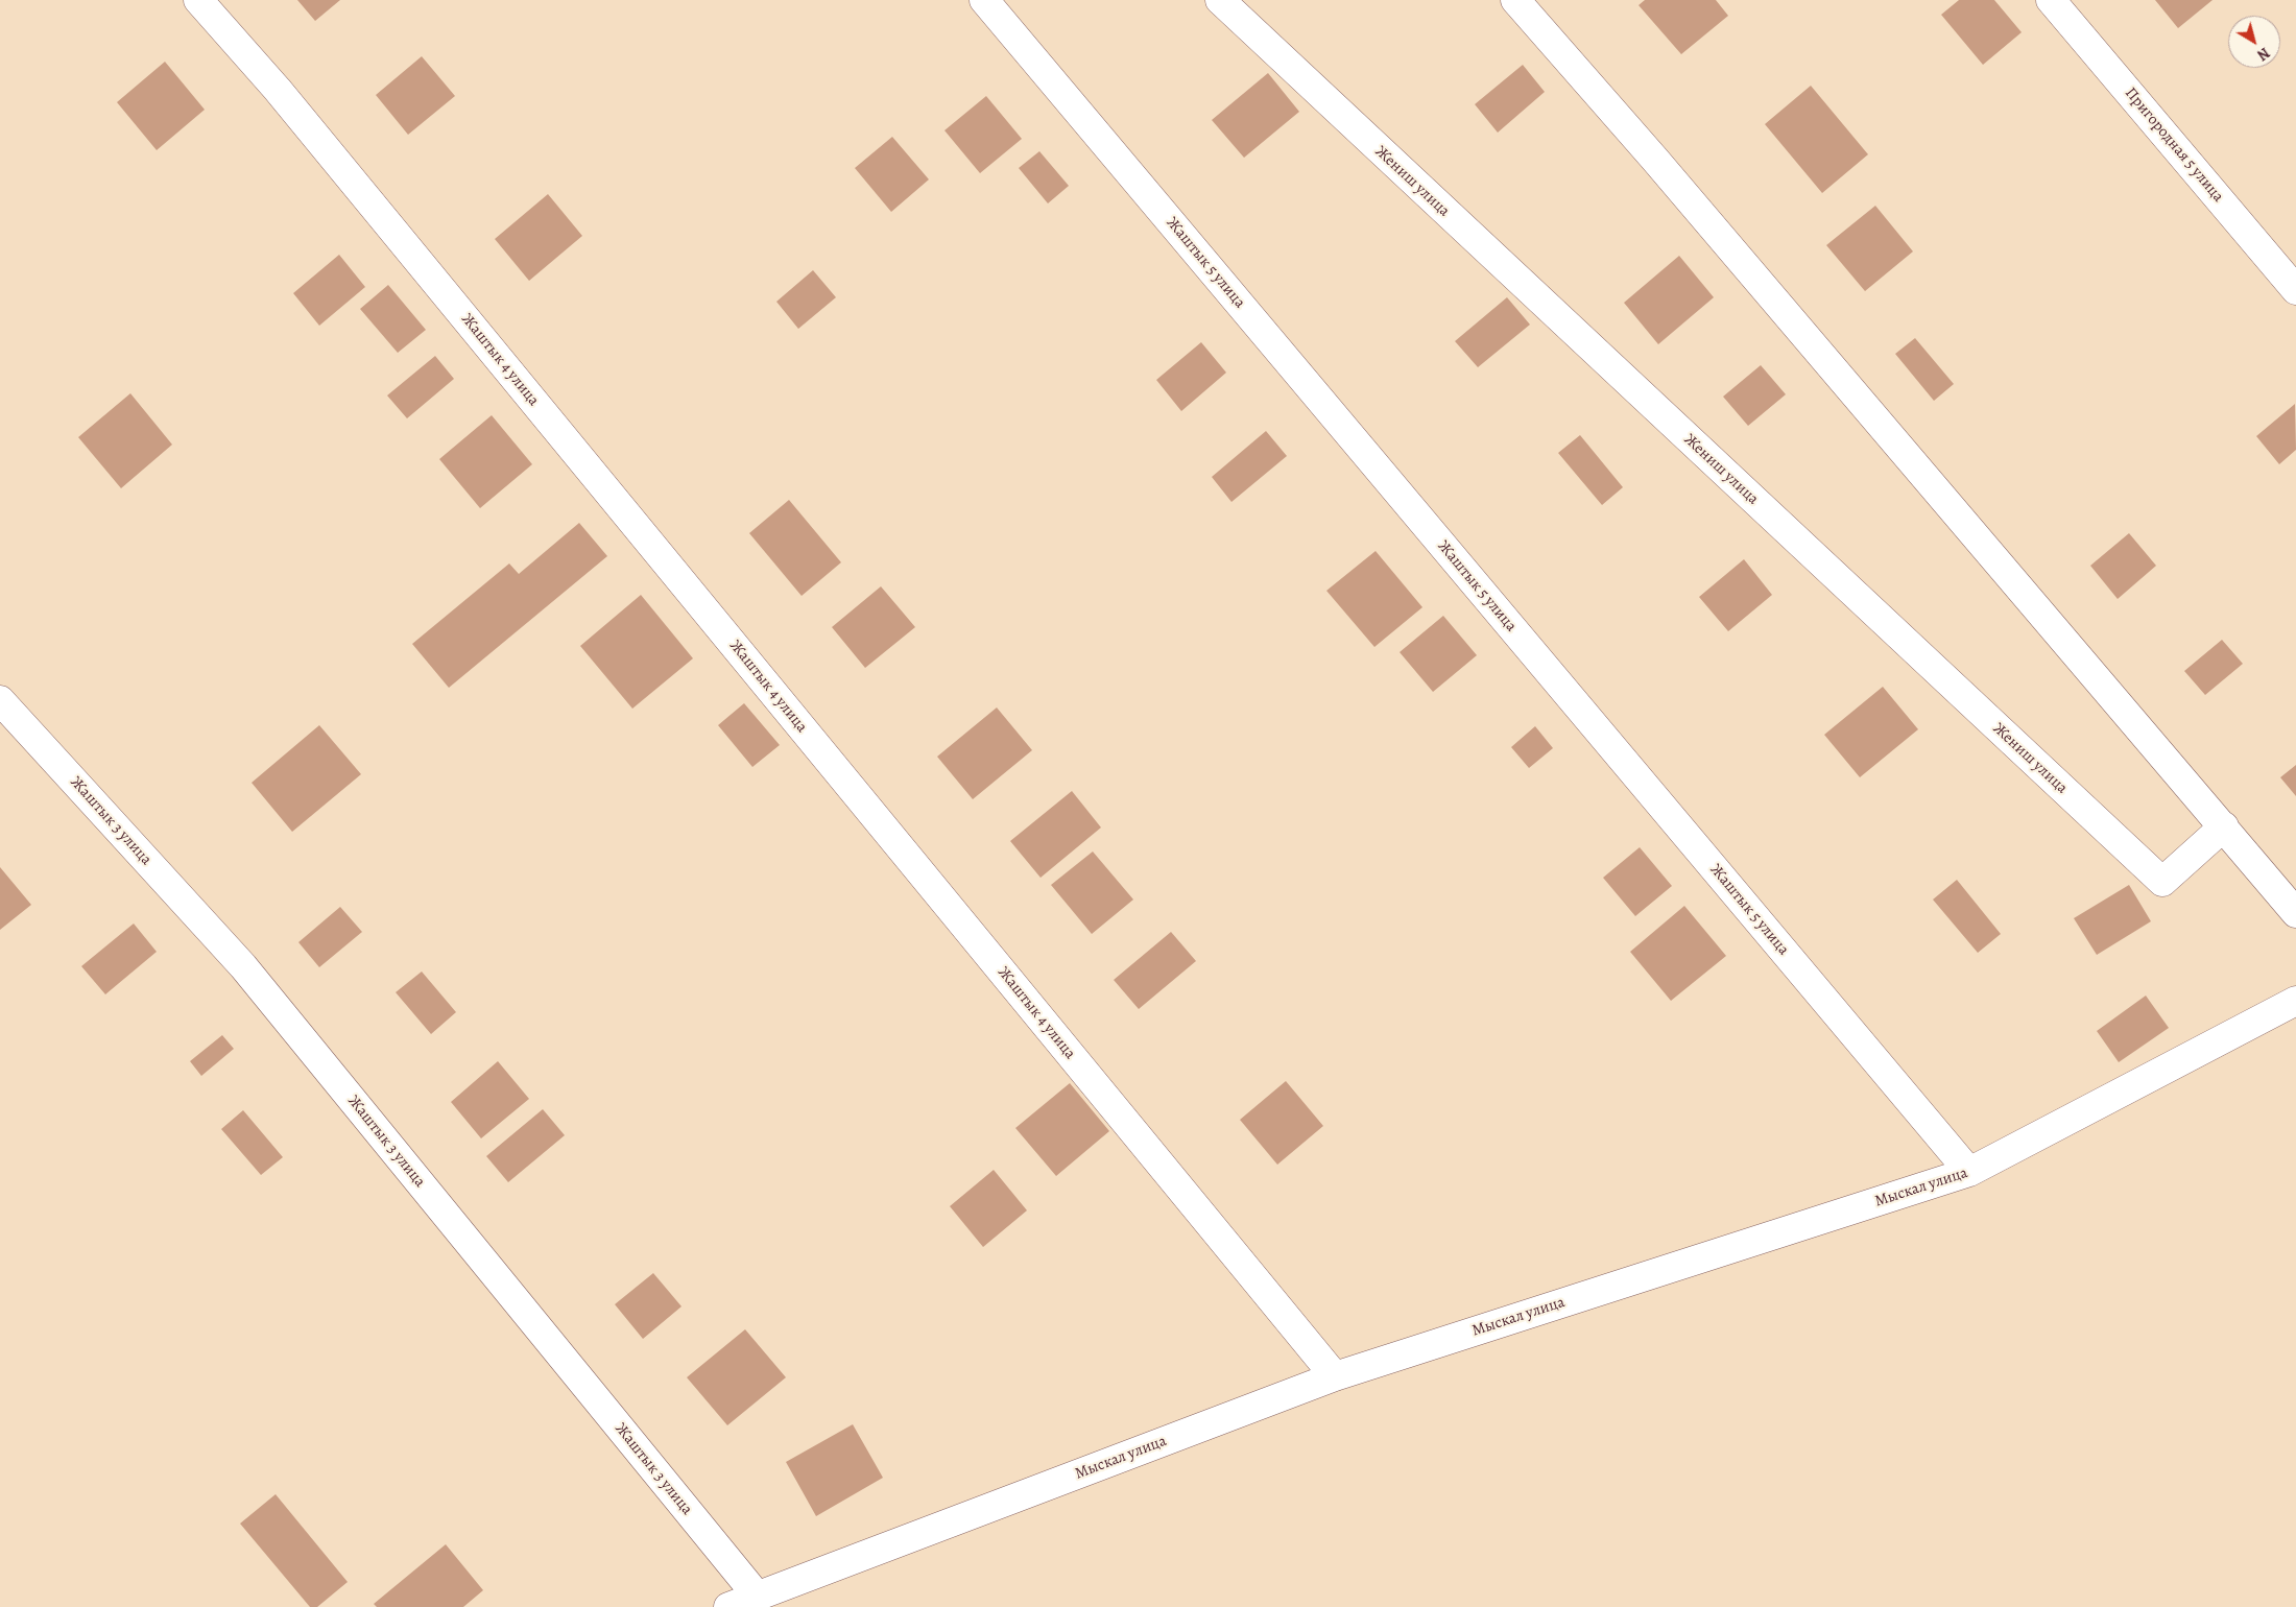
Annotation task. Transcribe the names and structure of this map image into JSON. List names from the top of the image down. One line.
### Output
{"streets":{"street":["Пригородная 5 улица","Жениш улица","Жаштык 5 улица","Жаштык 4 улица","Жаштык 3 улица","Мыскал улица"]},"crossings":[["Жаштык 5 улица","Мыскал улица"],["Жаштык 4 улица","Мыскал улица"],["Жаштык 3 улица","Мыскал улица"]],"north":"bottom right"}
